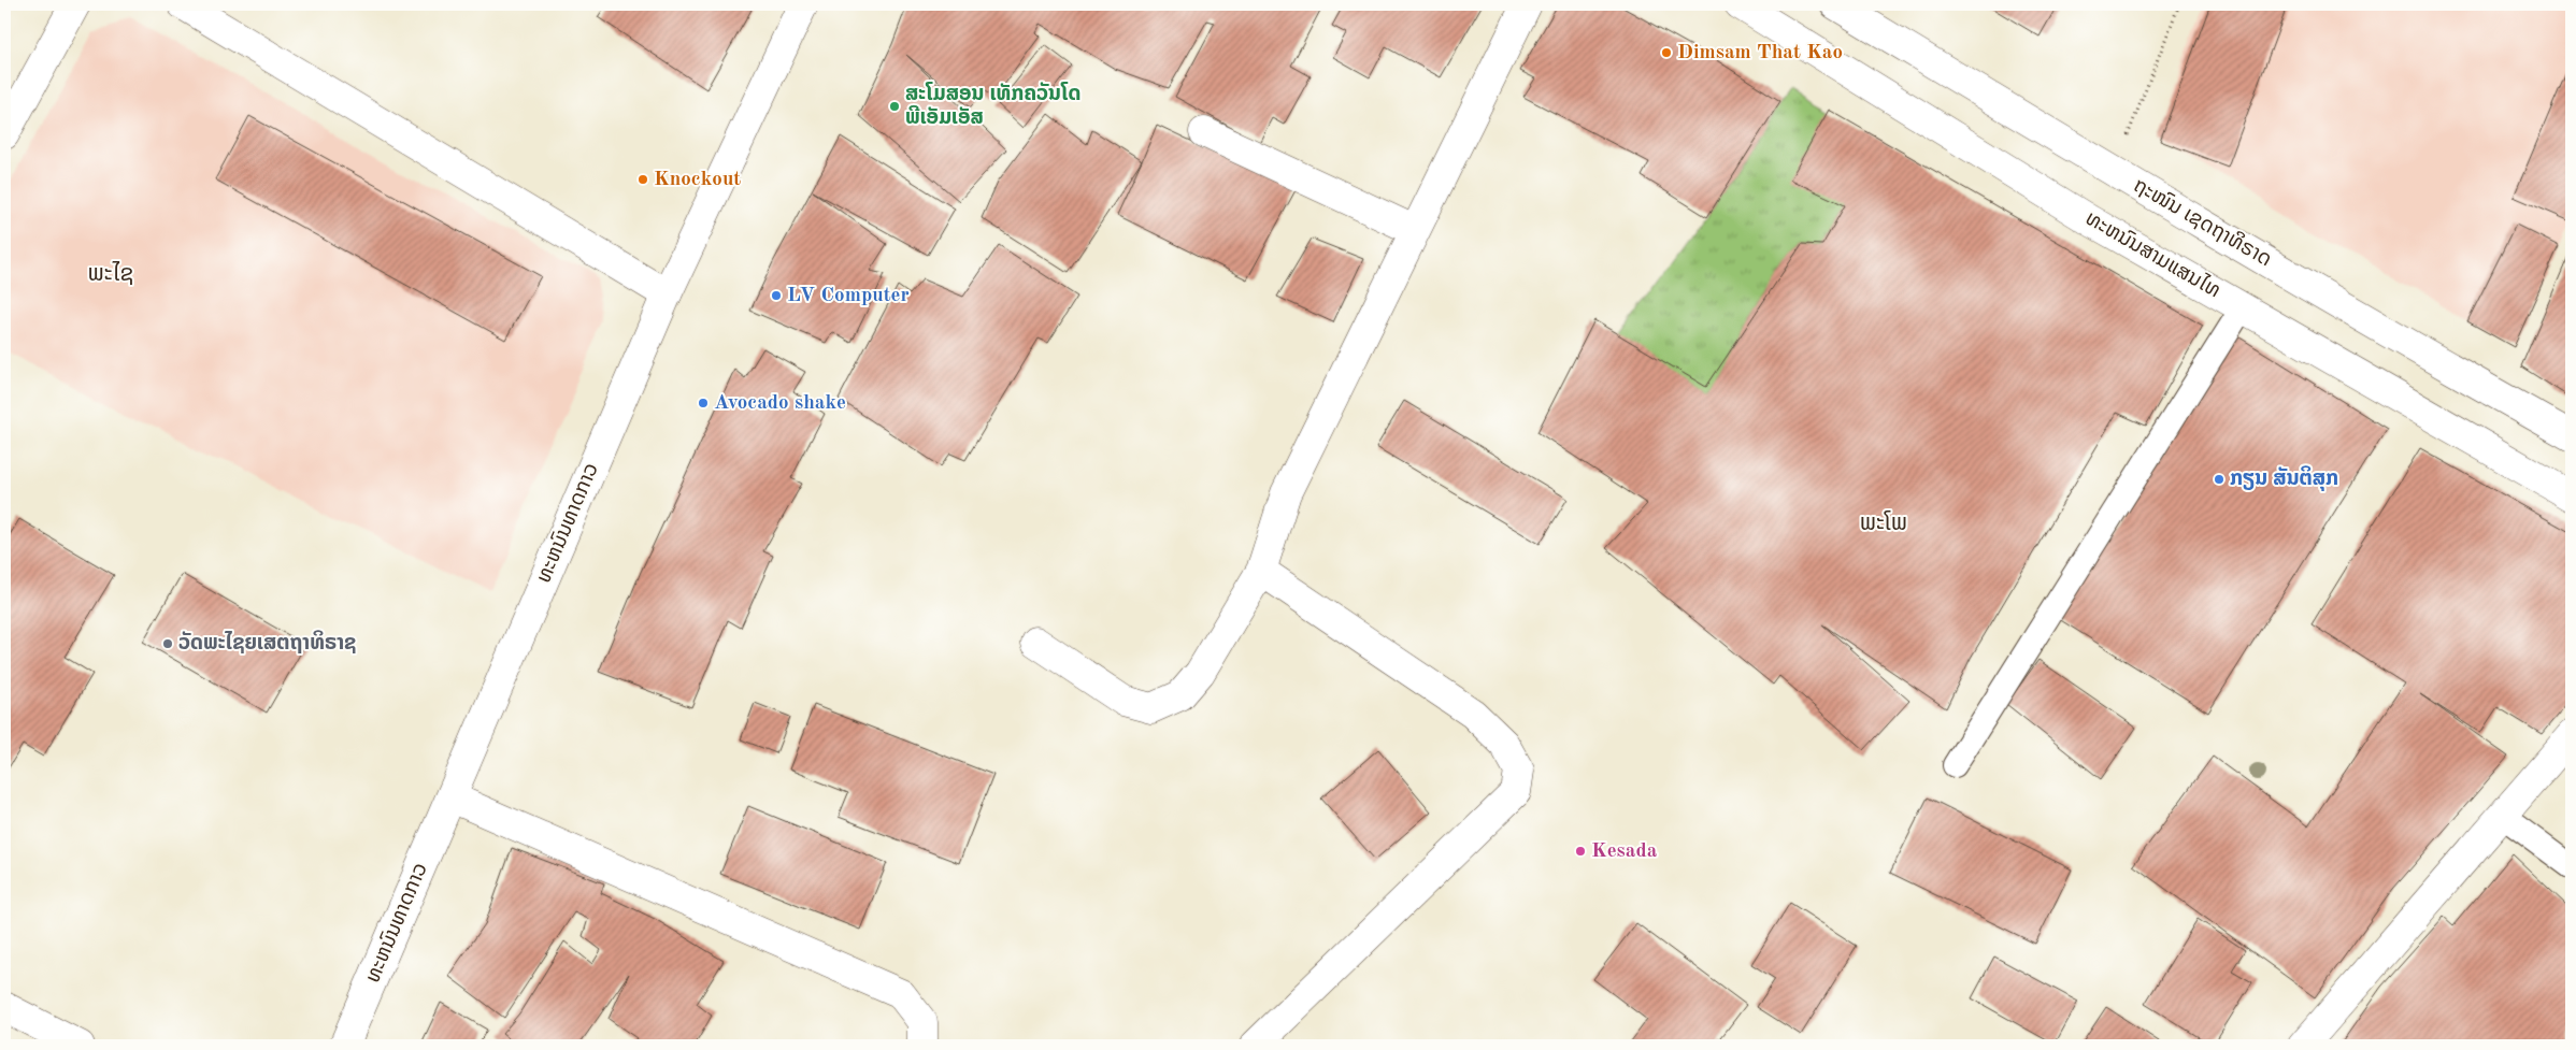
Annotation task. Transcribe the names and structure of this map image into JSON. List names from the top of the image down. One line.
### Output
{"streets":{"street":["ຖະໜົນ ເຊດຖາທິຣາດ","ທະຫນົນສາມແສນໄທ","ທະຫນົນທາດກາວ"]},"districts":["ພະໄຊ","ພະໂພ"],"places":["Dimsam That Kao","ສະໂມສອນ ເທັກຄວັນໂດ ພີເອັມເອັສ","Knockout","LV Computer","Avocado shake","ກຽນ ສັນຕິສຸກ","ວັດພະໄຊຍເສຕຖາທິຣາຊ","Kesada"]}
